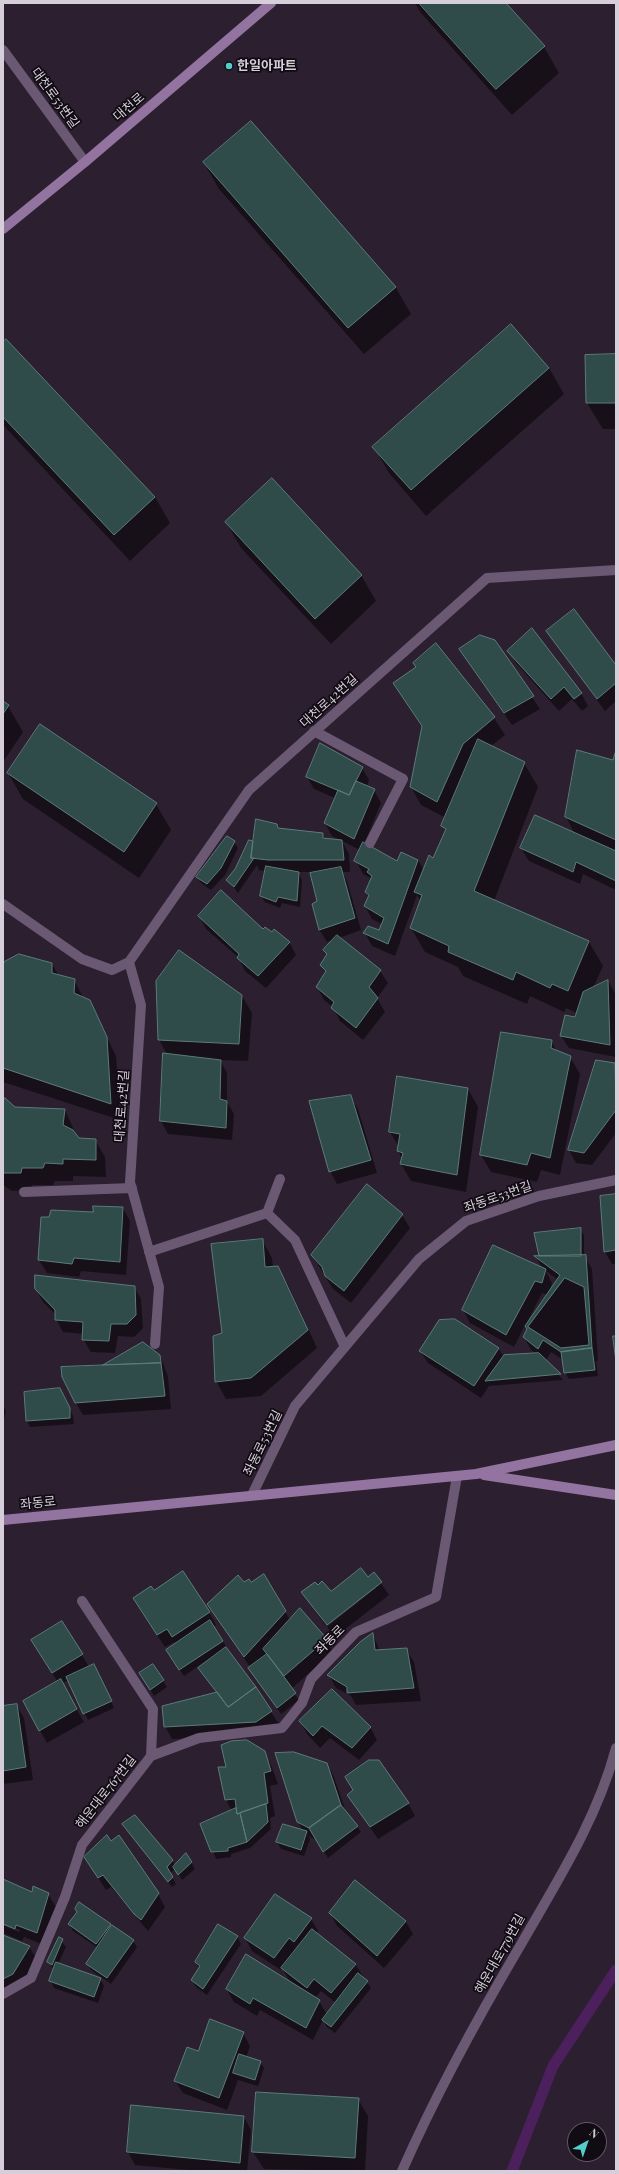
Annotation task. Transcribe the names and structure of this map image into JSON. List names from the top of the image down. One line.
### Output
{"streets":{"main road":["대천로","좌동로"],"street":["대천로53번길","대천로42번길","좌동로53번길","해운대로767번길","해운대로779번길"]},"crossings":[["대천로53번길","대천로"],["좌동로53번길","좌동로"],["좌동로","해운대로767번길"]],"places":["한일아파트"],"north":"top right"}
